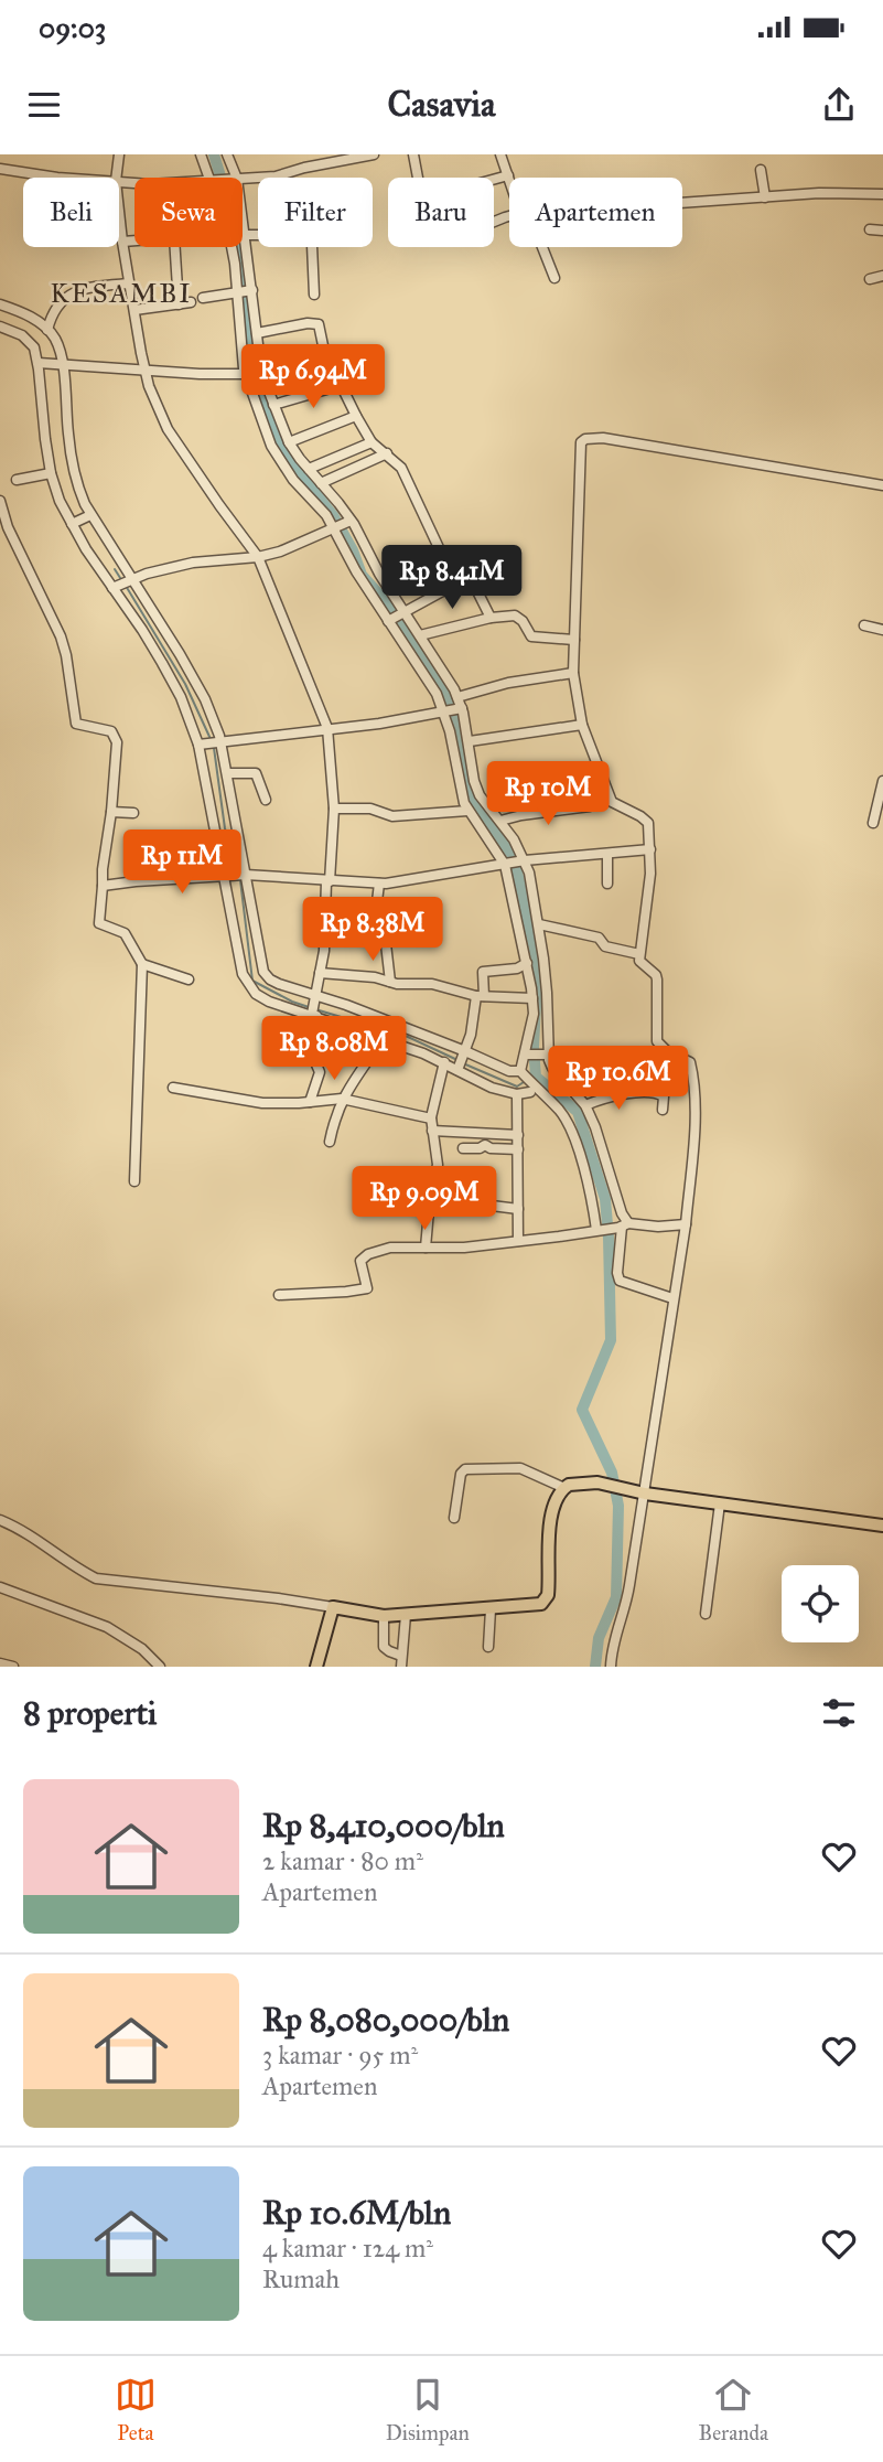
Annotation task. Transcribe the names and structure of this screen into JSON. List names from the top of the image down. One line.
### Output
{"districts":["KESAMBI"],"page":{"status":"09:03","header":"Casavia","chip":["Beli","Sewa","Filter","Baru","Apartemen"],"price":["Rp 6.94M","Rp 8.41M","Rp 10M","Rp 11M","Rp 8.38M","Rp 8.08M","Rp 10.6M","Rp 9.09M"],"heading":"8 properti","list":[{"name":"Rp 8,410,000/bln","note":"2 kamar · 80 m² · Apartemen"},{"name":"Rp 8,080,000/bln","note":"3 kamar · 95 m² · Apartemen"},{"name":"Rp 10.6M/bln","note":"4 kamar · 124 m² · Rumah"}],"tabs":["Peta","Disimpan","Beranda"]}}
